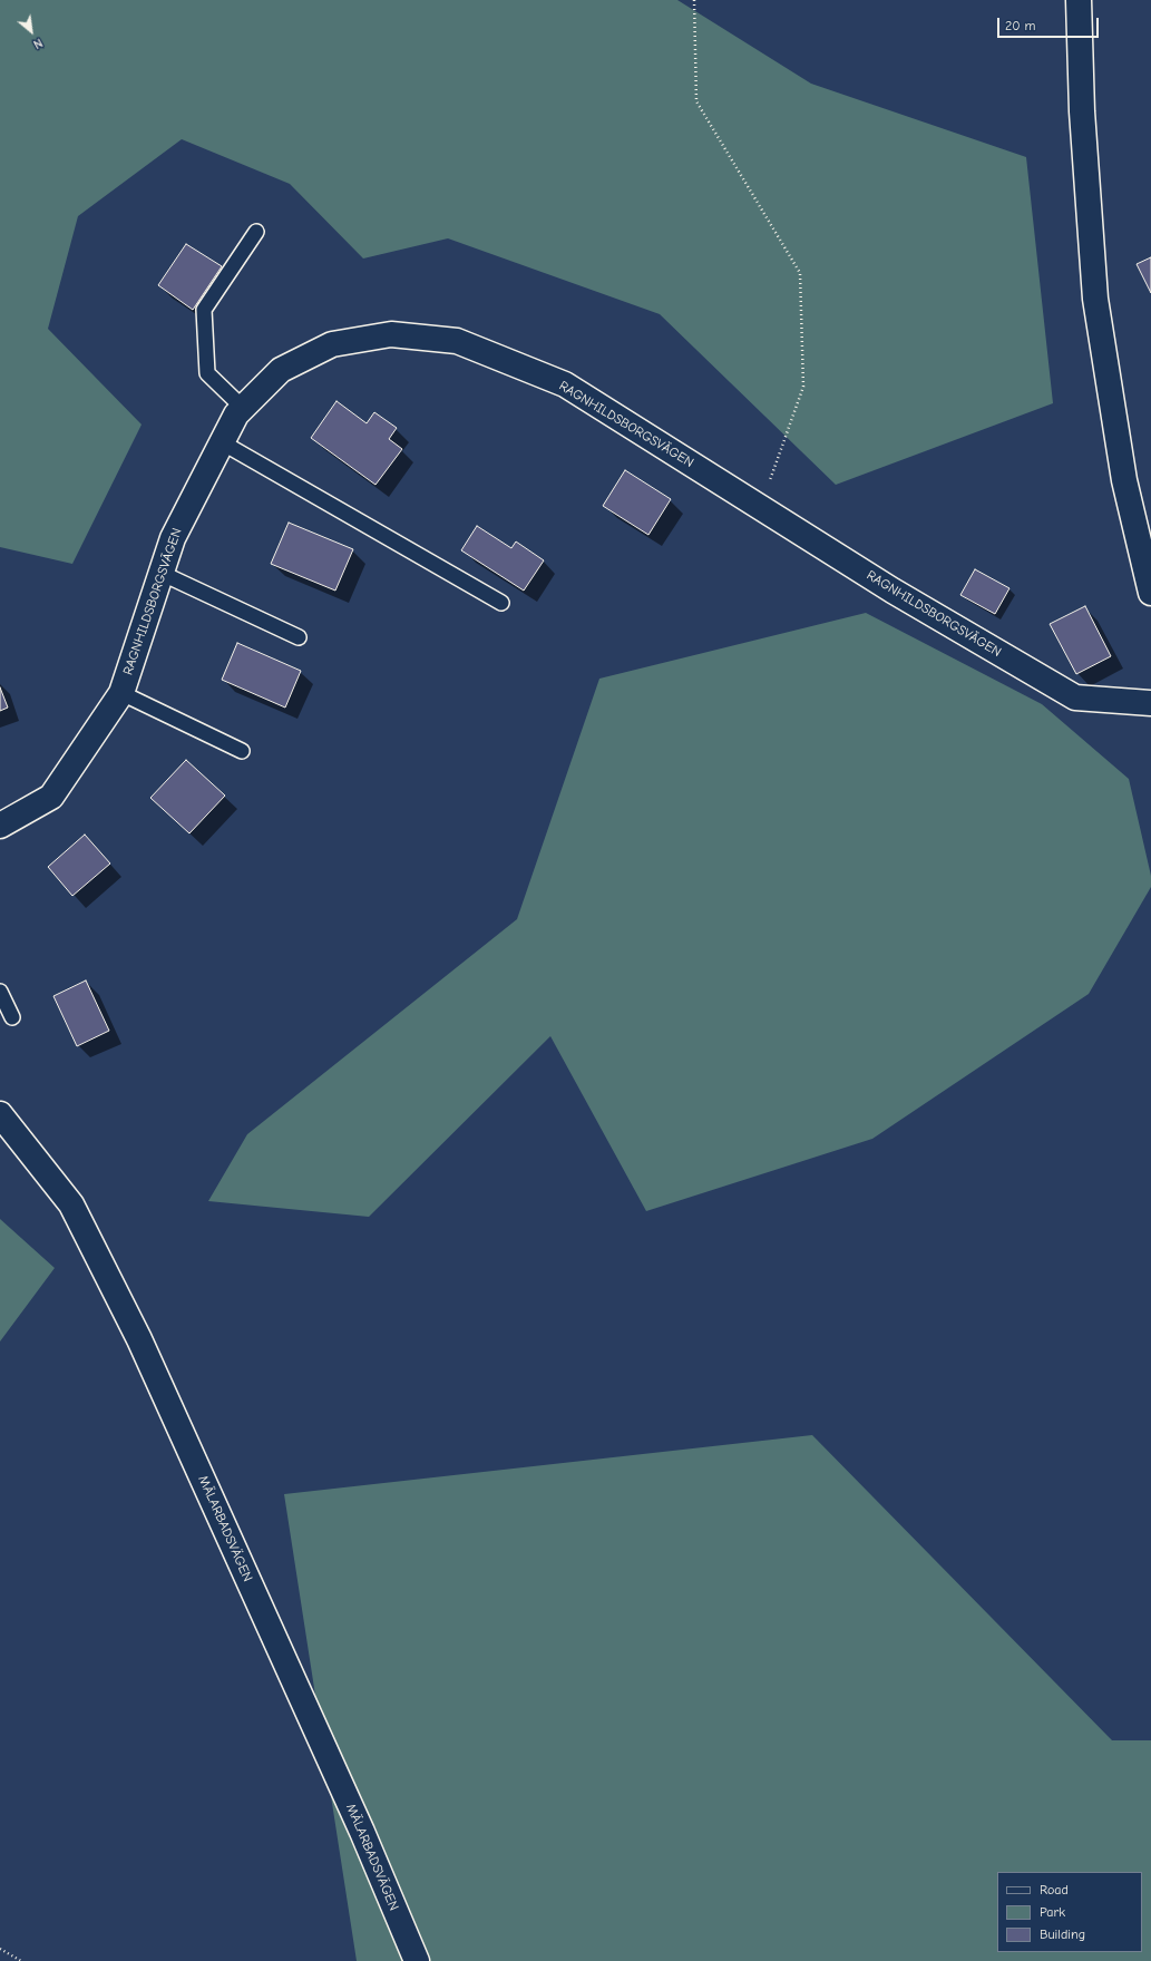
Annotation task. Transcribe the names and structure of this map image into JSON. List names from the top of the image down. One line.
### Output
{"streets":{"street":["RAGNHILDSBORGSVÄGEN","MÄLARBADSVÄGEN"]},"legend":["Road","Park","Building"],"scale_bar":"20 m","north":"bottom right"}
